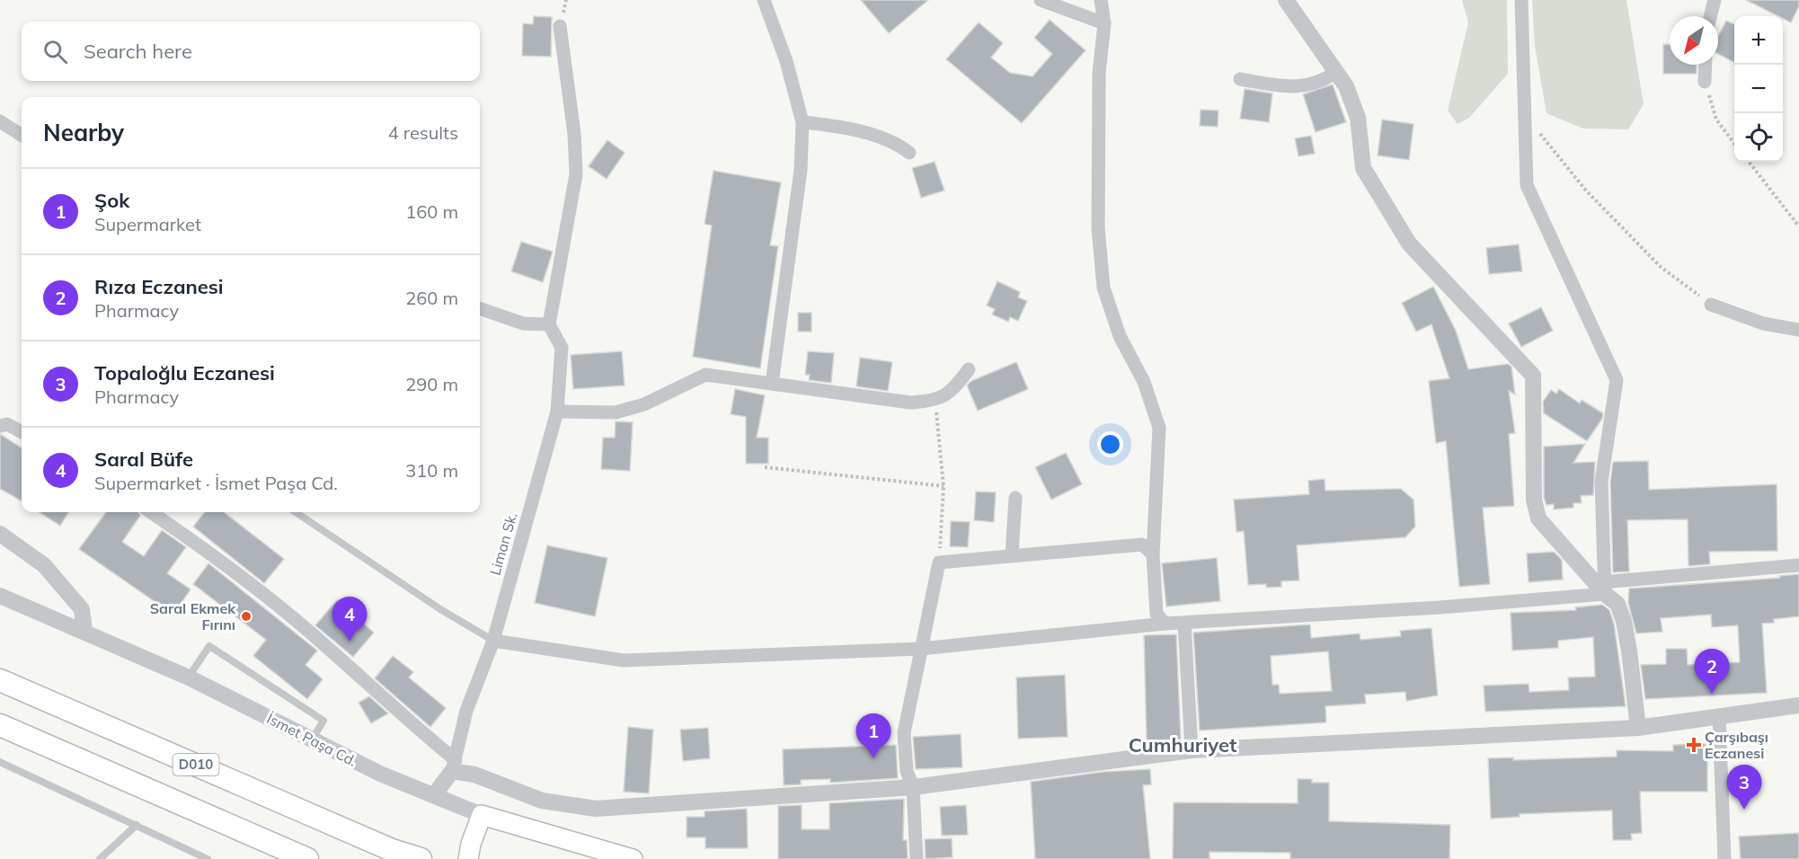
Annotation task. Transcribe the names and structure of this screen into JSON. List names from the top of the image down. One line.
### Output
{"streets":{"highway":["D010"],"main road":["İsmet Paşa Cd."],"street":["Liman Sk."]},"districts":["Cumhuriyet"],"places":{"other":["Saral Ekmek Fırını"],"health":["Çarşıbaşı Eczanesi"]},"north":"bottom left","page":{"map_buttons":["+","−"],"search":"Search here","heading":["Nearby","4 results"],"list":[{"mark":"1","name":"Şok","note":"Supermarket","value":"160 m"},{"mark":"2","name":"Rıza Eczanesi","note":"Pharmacy","value":"260 m"},{"mark":"3","name":"Topaloğlu Eczanesi","note":"Pharmacy","value":"290 m"},{"mark":"4","name":"Saral Büfe","note":"Supermarket · İsmet Paşa Cd.","value":"310 m"}],"pins":["4","2","1","3"]}}
